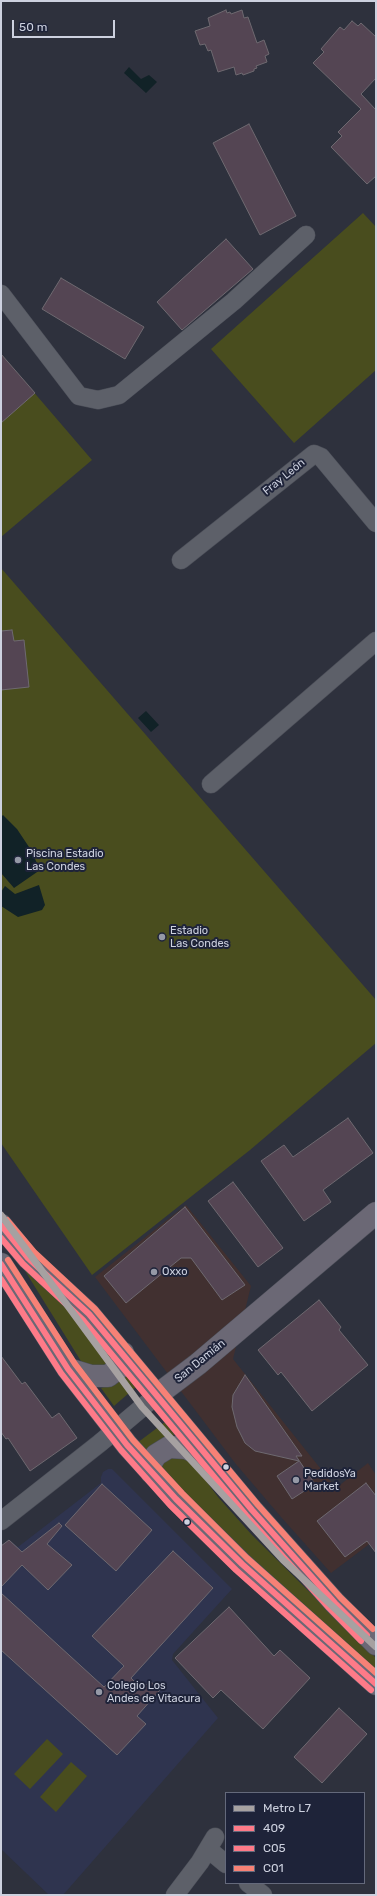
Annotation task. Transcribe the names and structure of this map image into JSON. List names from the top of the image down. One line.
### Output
{"streets":{"main road":["San Damián"],"street":["Fray León"]},"places":["Piscina Estadio Las Condes","Estadio Las Condes","Oxxo","PedidosYa Market","Colegio Los Andes de Vitacura"],"lines":["metro line L7","transit line C01","transit line 409","transit line C05"],"legend":["Metro L7","409","C05","C01"],"scale_bar":"50 m"}
